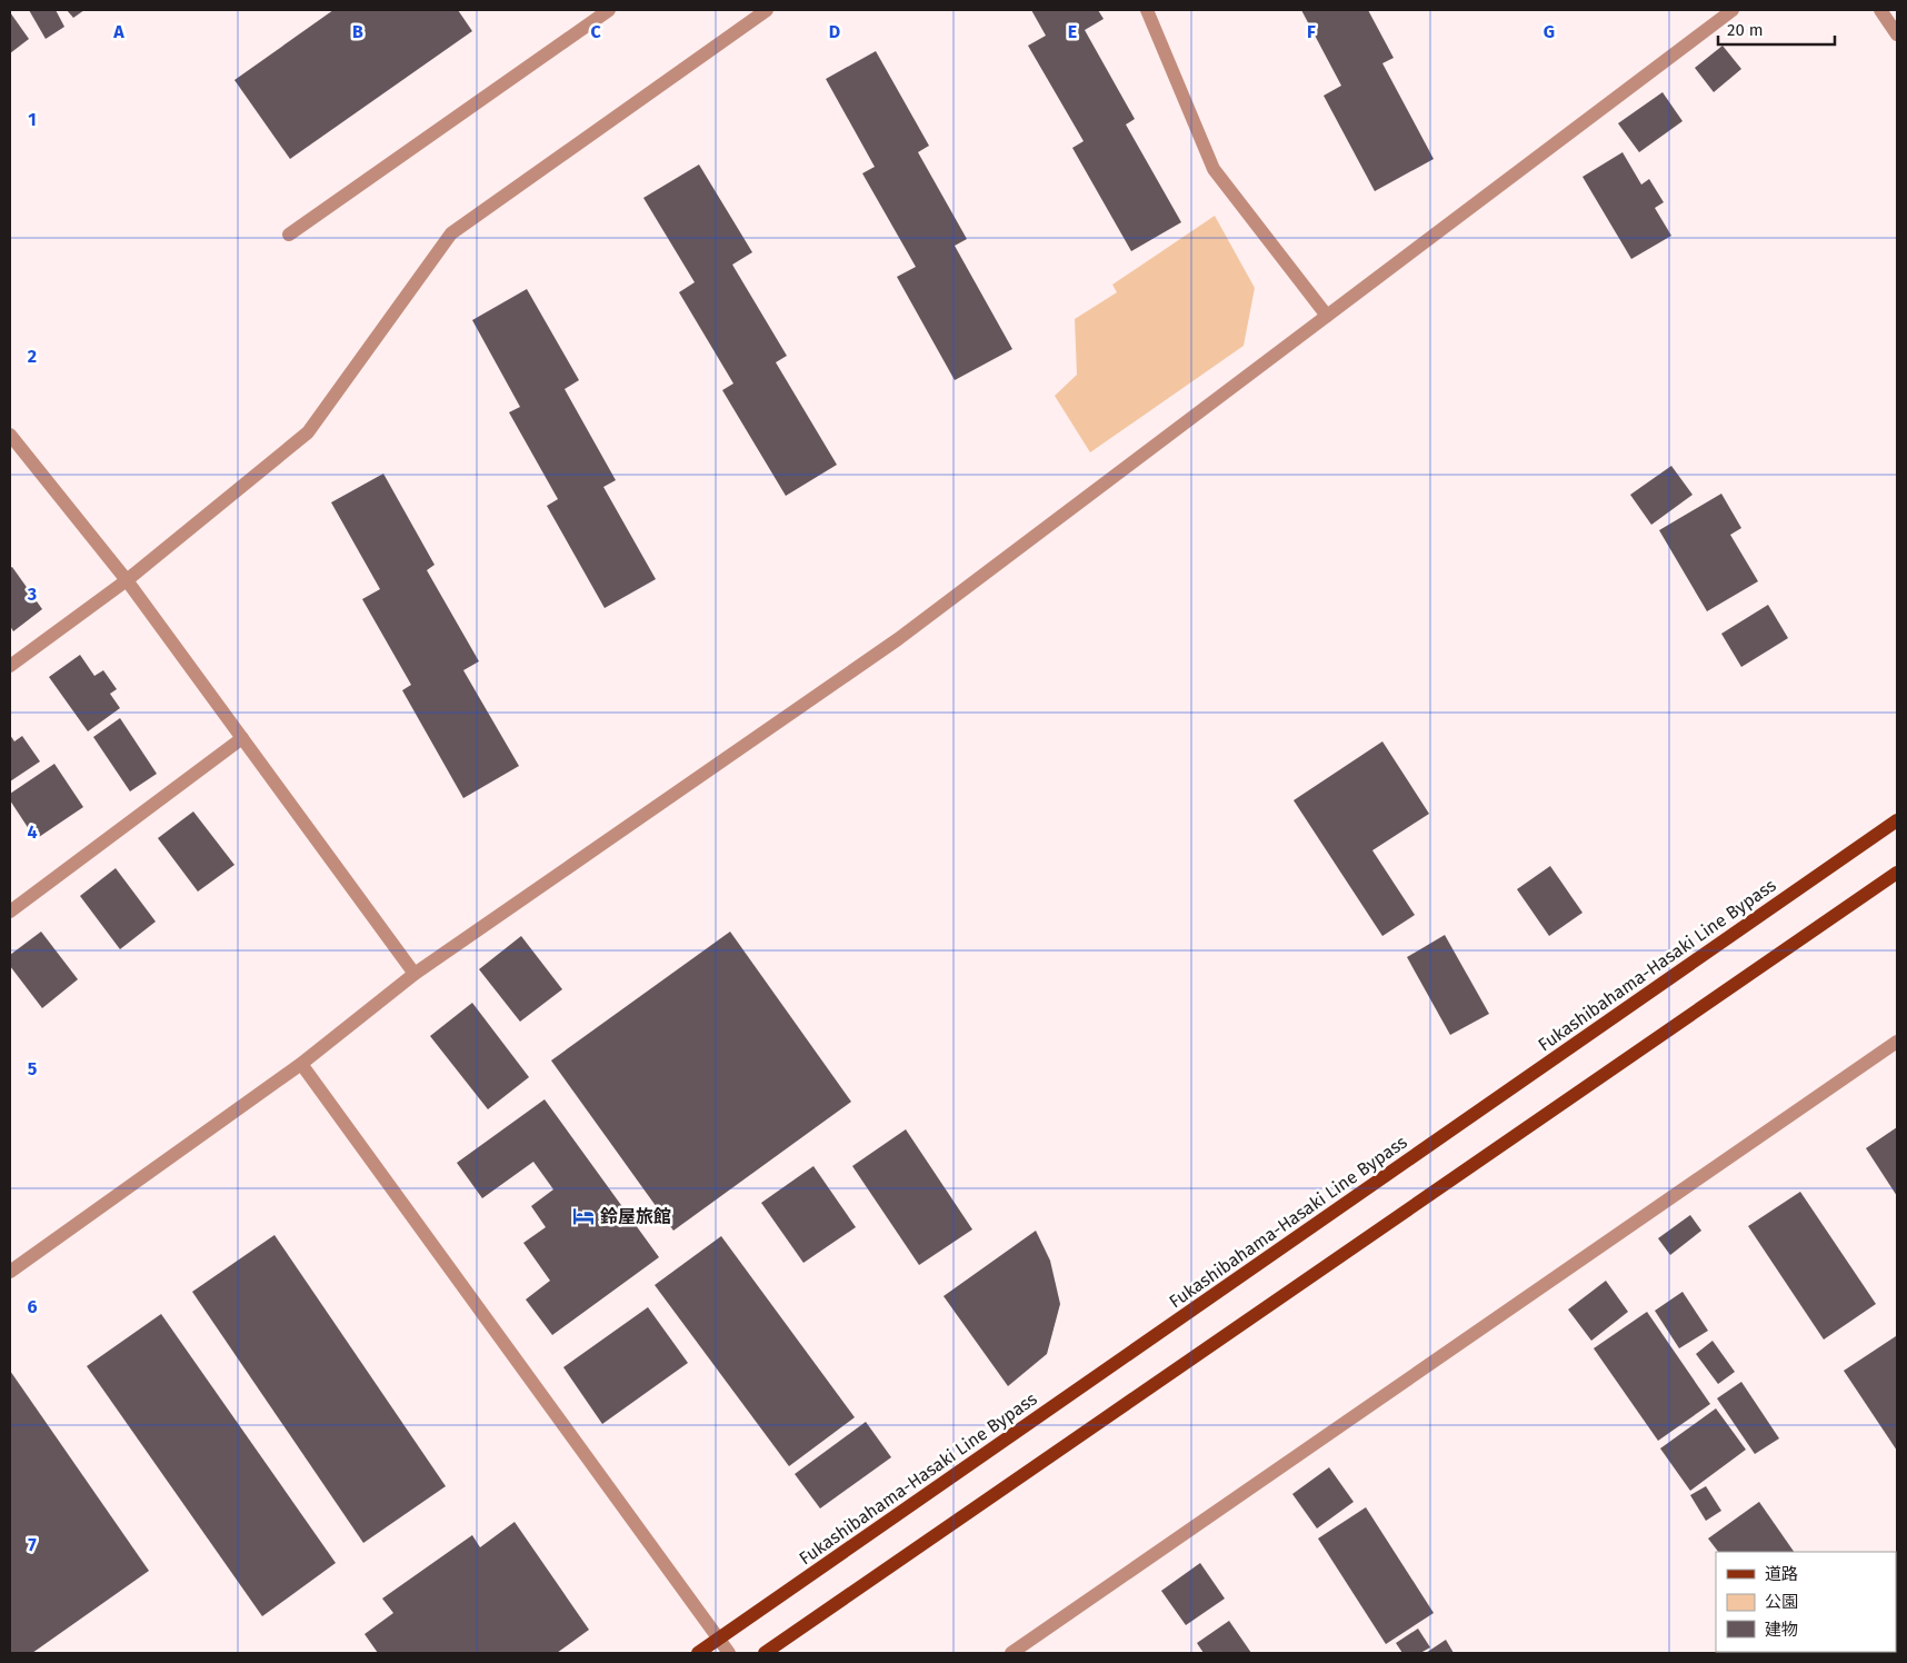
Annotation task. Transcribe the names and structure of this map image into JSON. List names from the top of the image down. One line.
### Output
{"streets":{"main road":["Fukashibahama-Hasaki Line Bypass"]},"places":{"hotel":["鈴屋旅館"]},"legend":["道路","公園","建物"],"scale_bar":"20 m","grid":{"columns":["A","B","C","D","E","F","G"],"rows":["1","2","3","4","5","6","7"]}}
